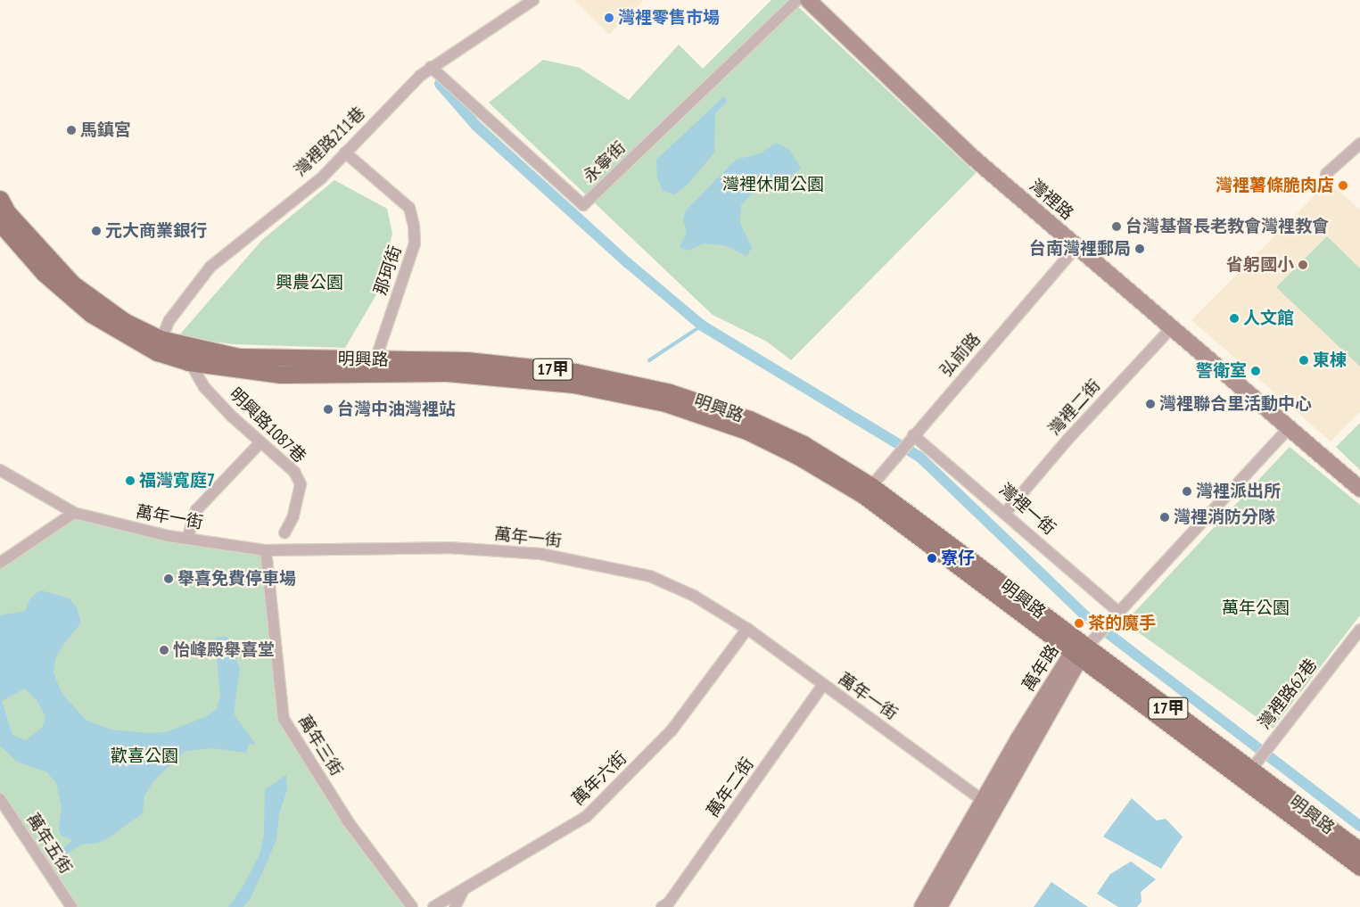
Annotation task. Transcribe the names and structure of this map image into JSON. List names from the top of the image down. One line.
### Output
{"streets":{"main road":["明興路","17甲"],"street":["灣裡路211巷","永寧街","灣裡路","那珂街","弘前路","灣裡二街","明興路1087巷","灣裡一街","萬年一街","萬年路","灣裡路62巷","萬年三街","萬年六街","萬年二街","萬年五街"]},"crossings":[["灣裡路211巷","永寧街"],["灣裡路211巷","那珂街"],["灣裡路211巷","明興路"],["灣裡路","弘前路"],["灣裡路","灣裡二街"],["那珂街","明興路"],["弘前路","明興路"],["弘前路","灣裡一街"],["明興路","明興路1087巷"],["明興路","萬年路"],["明興路","灣裡路62巷"],["灣裡二街","灣裡一街"],["萬年一街","萬年路"],["萬年一街","萬年三街"],["萬年一街","萬年六街"],["萬年一街","萬年二街"]],"parks":["灣裡休閒公園","興農公園","萬年公園","歡喜公園"],"places":["灣裡零售市場","馬鎮宮","灣裡薯條脆肉店","台灣基督長老教會灣裡教會","元大商業銀行","台南灣裡郵局","省躬國小","人文館","東棟","警衛室","灣裡聯合里活動中心","台灣中油灣裡站","福灣寬庭7","灣裡派出所","灣裡消防分隊","寮仔","舉喜免費停車場","茶的魔手","怡峰殿舉喜堂"]}
